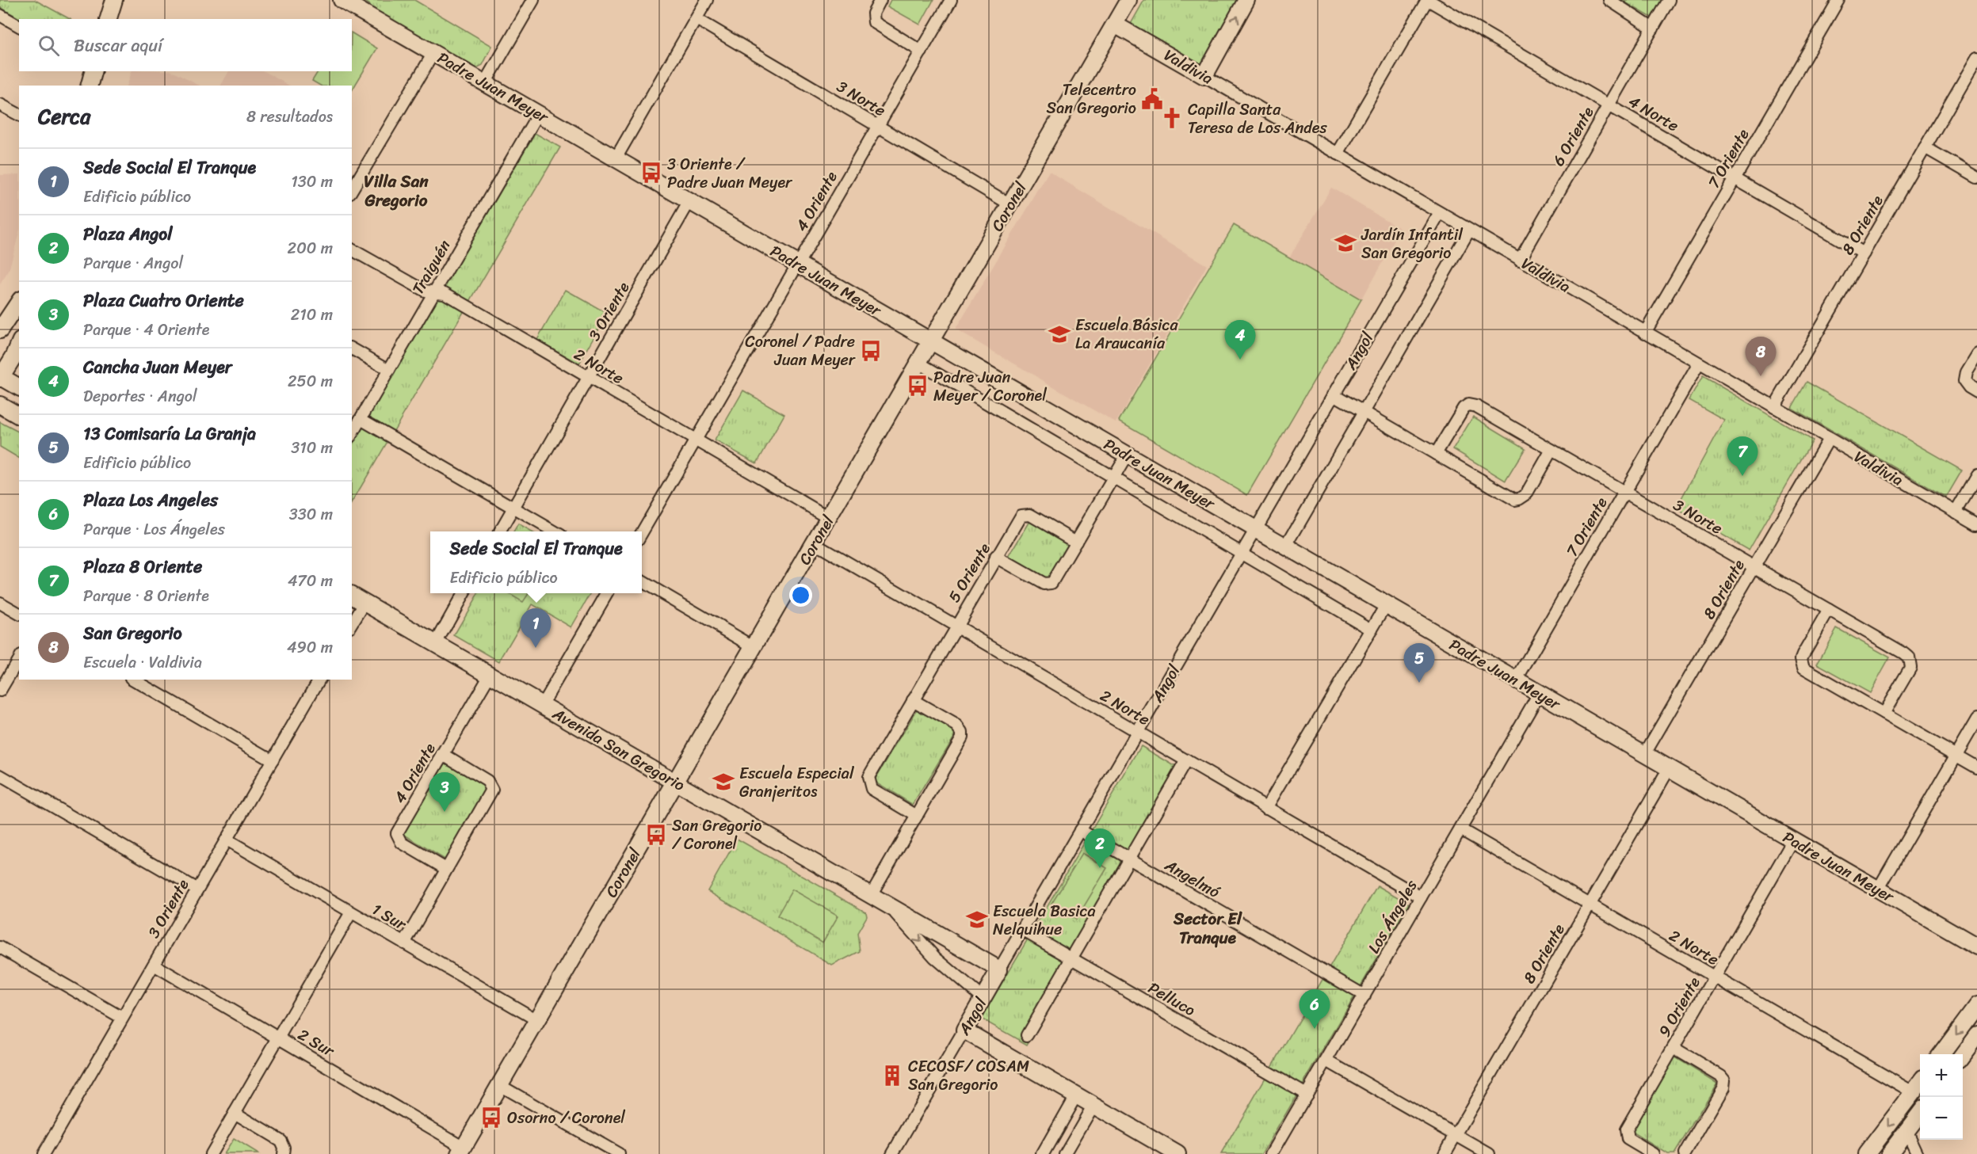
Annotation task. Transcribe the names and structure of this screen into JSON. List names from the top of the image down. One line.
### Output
{"streets":{"street":["Valdivia","Padre Juan Meyer","3 Norte","4 Norte","6 Oriente","7 Oriente","4 Oriente","Coronel","8 Oriente","Traiguén","3 Oriente","Angol","2 Norte","5 Oriente","Avenida San Gregorio","Angelmó","1 Sur","Los Ángeles","Pelluco","9 Oriente","2 Sur"]},"crossings":[["Valdivia","6 Oriente"],["Valdivia","7 Oriente"],["Valdivia","Coronel"],["Valdivia","8 Oriente"],["Valdivia","Angol"],["Padre Juan Meyer","7 Oriente"],["Padre Juan Meyer","4 Oriente"],["Padre Juan Meyer","Coronel"],["Padre Juan Meyer","8 Oriente"],["Padre Juan Meyer","Traiguén"],["Padre Juan Meyer","3 Oriente"],["Padre Juan Meyer","Angol"],["Padre Juan Meyer","Los Ángeles"],["Padre Juan Meyer","9 Oriente"],["3 Norte","7 Oriente"],["3 Norte","4 Oriente"],["3 Norte","Coronel"],["3 Norte","8 Oriente"],["4 Norte","6 Oriente"],["4 Norte","7 Oriente"],["4 Norte","8 Oriente"],["4 Oriente","2 Norte"],["4 Oriente","Avenida San Gregorio"],["Coronel","2 Norte"],["Coronel","Avenida San Gregorio"],["Coronel","1 Sur"],["Coronel","2 Sur"],["8 Oriente","2 Norte"],["Traiguén","2 Norte"],["3 Oriente","2 Norte"],["3 Oriente","1 Sur"],["3 Oriente","2 Sur"],["Angol","2 Norte"],["Angol","Avenida San Gregorio"],["Angol","Angelmó"],["Angol","Pelluco"],["2 Norte","5 Oriente"],["2 Norte","Los Ángeles"],["2 Norte","9 Oriente"],["Angelmó","Los Ángeles"],["Los Ángeles","Pelluco"]],"districts":["Villa San Gregorio","Sector El Tranque"],"places":{"public building":["Telecentro San Gregorio"],"church":["Capilla Santa Teresa de Los Andes"],"bus stop":["3 Oriente / Padre Juan Meyer","Coronel / Padre Juan Meyer","Padre Juan Meyer / Coronel","San Gregorio / Coronel","Osorno / Coronel"],"school or university":["Jardín Infantil San Gregorio","Escuela Básica La Araucanía","Escuela Especial Granjeritos","Escuela Basica Nelquihue"],"building":["CECOSF/ COSAM San Gregorio"]},"page":{"search":"Buscar aquí","heading":["Cerca","8 resultados"],"list":[{"mark":"1","name":"Sede Social El Tranque","note":"Edificio público","value":"130 m"},{"mark":"2","name":"Plaza Angol","note":"Parque · Angol","value":"200 m"},{"mark":"3","name":"Plaza Cuatro Oriente","note":"Parque · 4 Oriente","value":"210 m"},{"mark":"4","name":"Cancha Juan Meyer","note":"Deportes · Angol","value":"250 m"},{"mark":"5","name":"13 Comisaría La Granja","note":"Edificio público","value":"310 m"},{"mark":"6","name":"Plaza Los Angeles","note":"Parque · Los Ángeles","value":"330 m"},{"mark":"7","name":"Plaza 8 Oriente","note":"Parque · 8 Oriente","value":"470 m"},{"mark":"8","name":"San Gregorio","note":"Escuela · Valdivia","value":"490 m"}],"pins":["4","8","7","1","5","3","2","6"],"popup":["Sede Social El Tranque","Edificio público"],"map_buttons":["+","−"]}}
